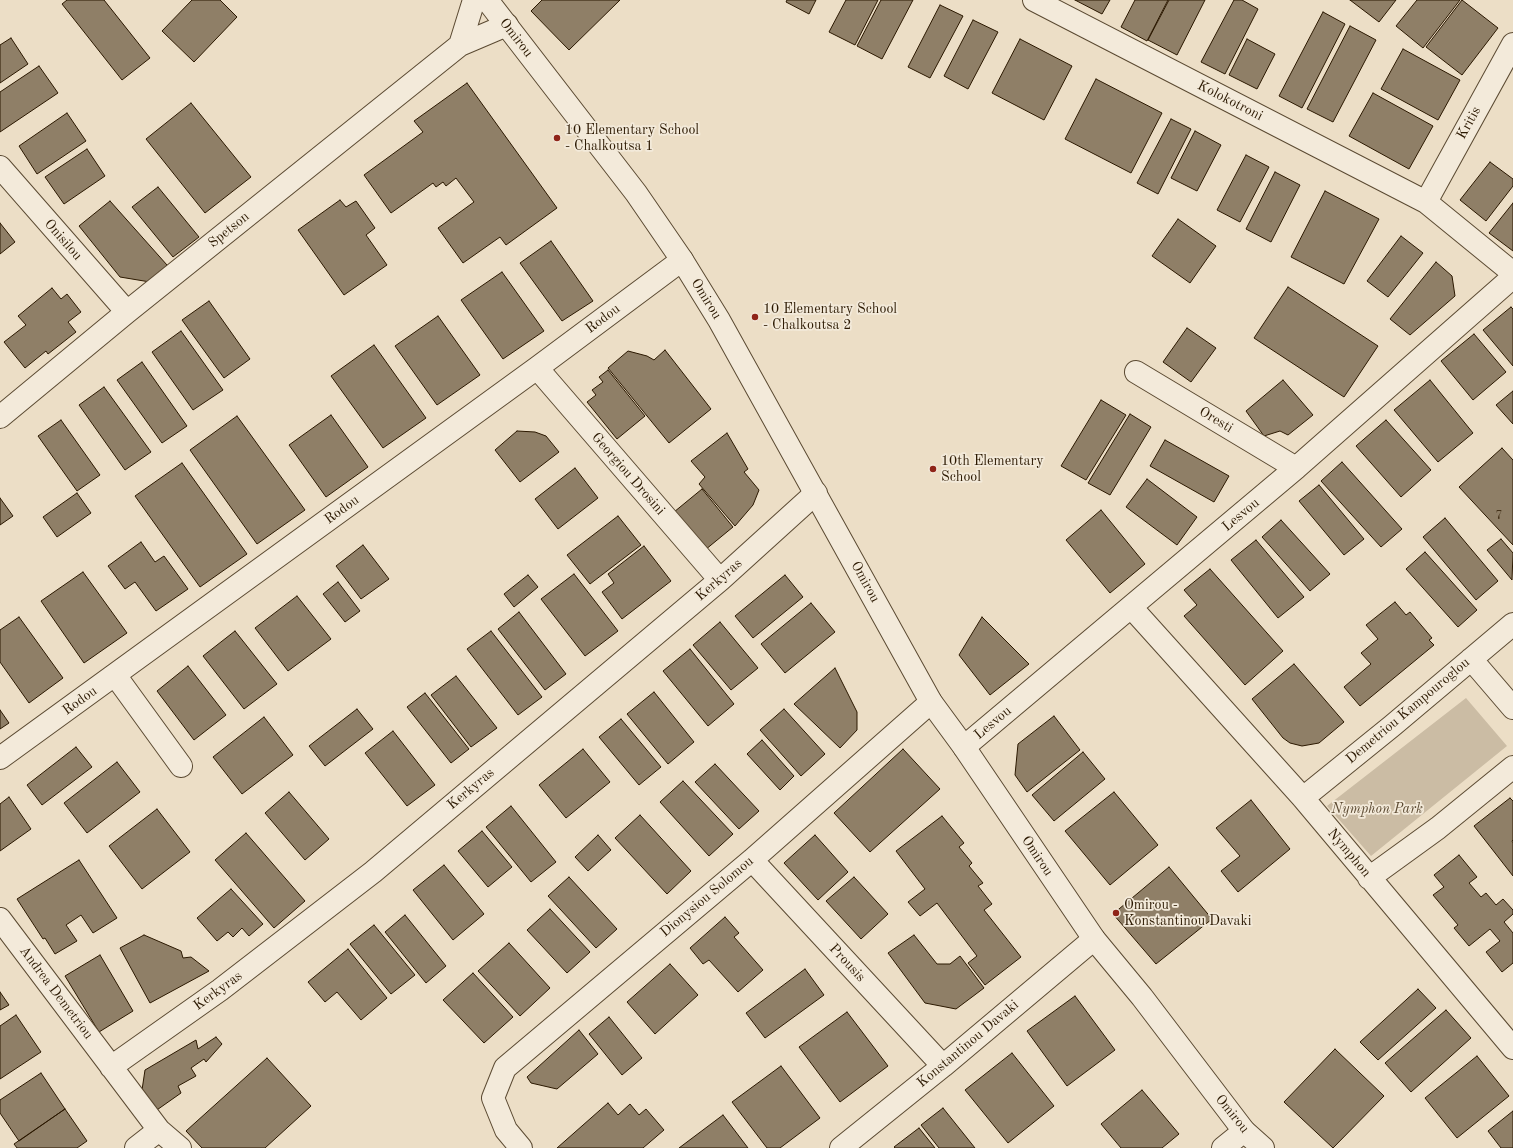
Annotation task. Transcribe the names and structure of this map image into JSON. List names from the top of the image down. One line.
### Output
{"streets":{"street":["Omirou","Kolokotroni","Kritis","Spetson","Onisilou","Rodou","Oresti","Georgiou Drosini","Lesvou","Kerkyras","Demetriou Kampouroglou","Nymphon","Dionysiou Solomou","Prousis","Andrea Demetriou","Konstantinou Davaki"]},"crossings":[["Omirou","Spetson"],["Omirou","Rodou"],["Omirou","Lesvou"],["Omirou","Kerkyras"],["Omirou","Dionysiou Solomou"],["Omirou","Konstantinou Davaki"],["Kolokotroni","Kritis"],["Spetson","Onisilou"],["Rodou","Georgiou Drosini"],["Oresti","Lesvou"],["Georgiou Drosini","Kerkyras"],["Lesvou","Nymphon"],["Kerkyras","Andrea Demetriou"],["Demetriou Kampouroglou","Nymphon"],["Dionysiou Solomou","Prousis"],["Prousis","Konstantinou Davaki"]],"parks":["Nymphon Park"],"places":["10 Elementary School - Chalkoutsa 1","10 Elementary School - Chalkoutsa 2","10th Elementary School","Omirou - Konstantinou Davaki"],"house_numbers":["7"]}
